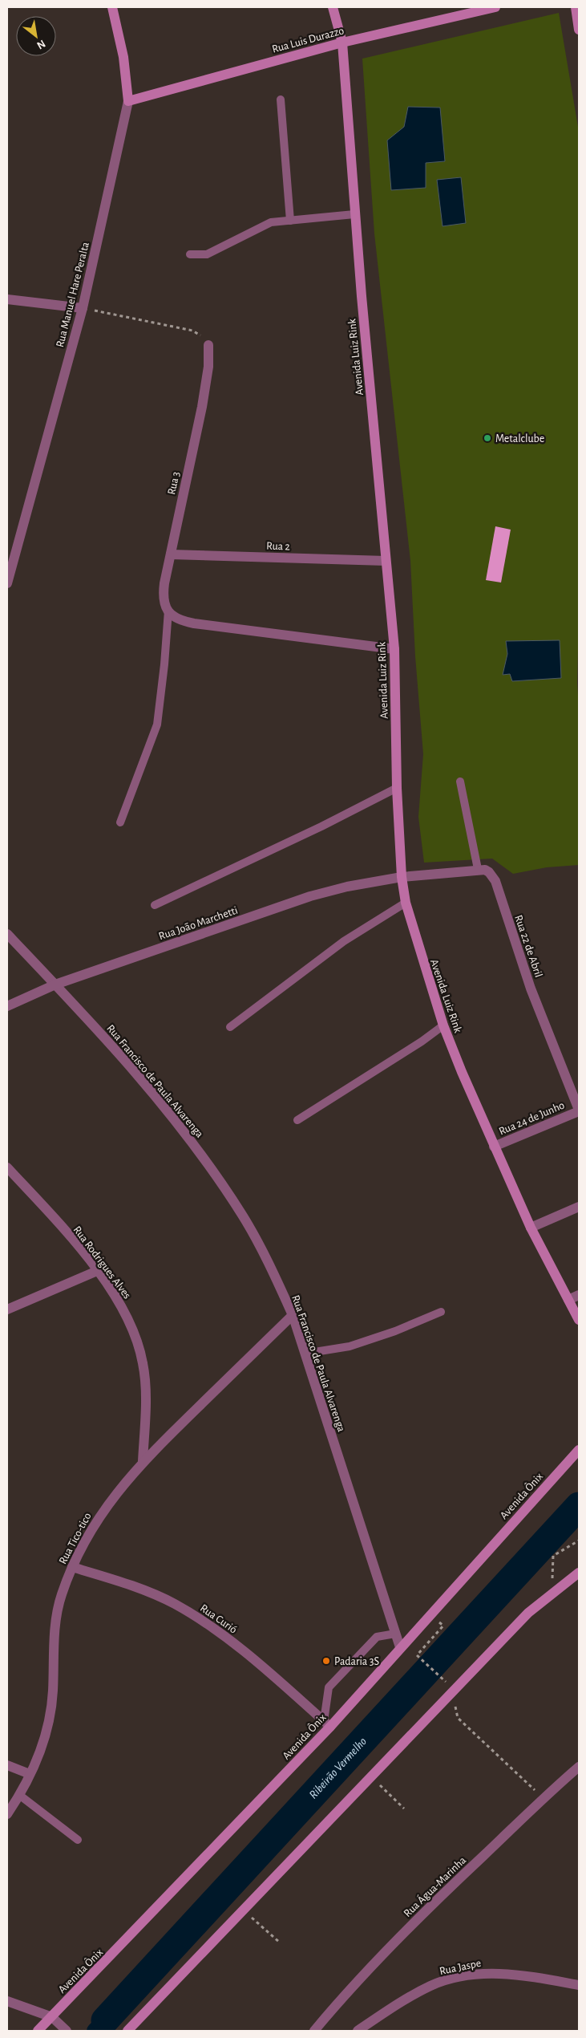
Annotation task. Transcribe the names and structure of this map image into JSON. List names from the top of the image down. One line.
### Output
{"streets":{"street":["Rua Luis Durazzo","Rua Manuel Hare Peralta","Avenida Luiz Rink","Rua 3","Rua 2","Rua João Marchetti","Rua 22 de Abril","Rua Francisco de Paula Alvarenga","Rua 24 de Junho","Rua Rodrigues Alves","Avenida Ônix","Rua Tico-tico","Rua Curió","Rua Água-Marinha","Rua Jaspe"]},"crossings":[["Rua Luis Durazzo","Rua Manuel Hare Peralta"],["Rua Luis Durazzo","Avenida Luiz Rink"],["Avenida Luiz Rink","Rua 2"],["Avenida Luiz Rink","Rua João Marchetti"],["Avenida Luiz Rink","Rua 24 de Junho"],["Rua 3","Rua 2"],["Rua João Marchetti","Rua Francisco de Paula Alvarenga"],["Rua 22 de Abril","Rua 24 de Junho"],["Rua Francisco de Paula Alvarenga","Avenida Ônix"],["Rua Francisco de Paula Alvarenga","Rua Tico-tico"],["Rua Rodrigues Alves","Rua Tico-tico"],["Avenida Ônix","Rua Curió"],["Rua Tico-tico","Rua Curió"]],"water":["Ribeirão Vermelho"],"places":["Metalclube","Padaria 3S"],"north":"bottom right"}
